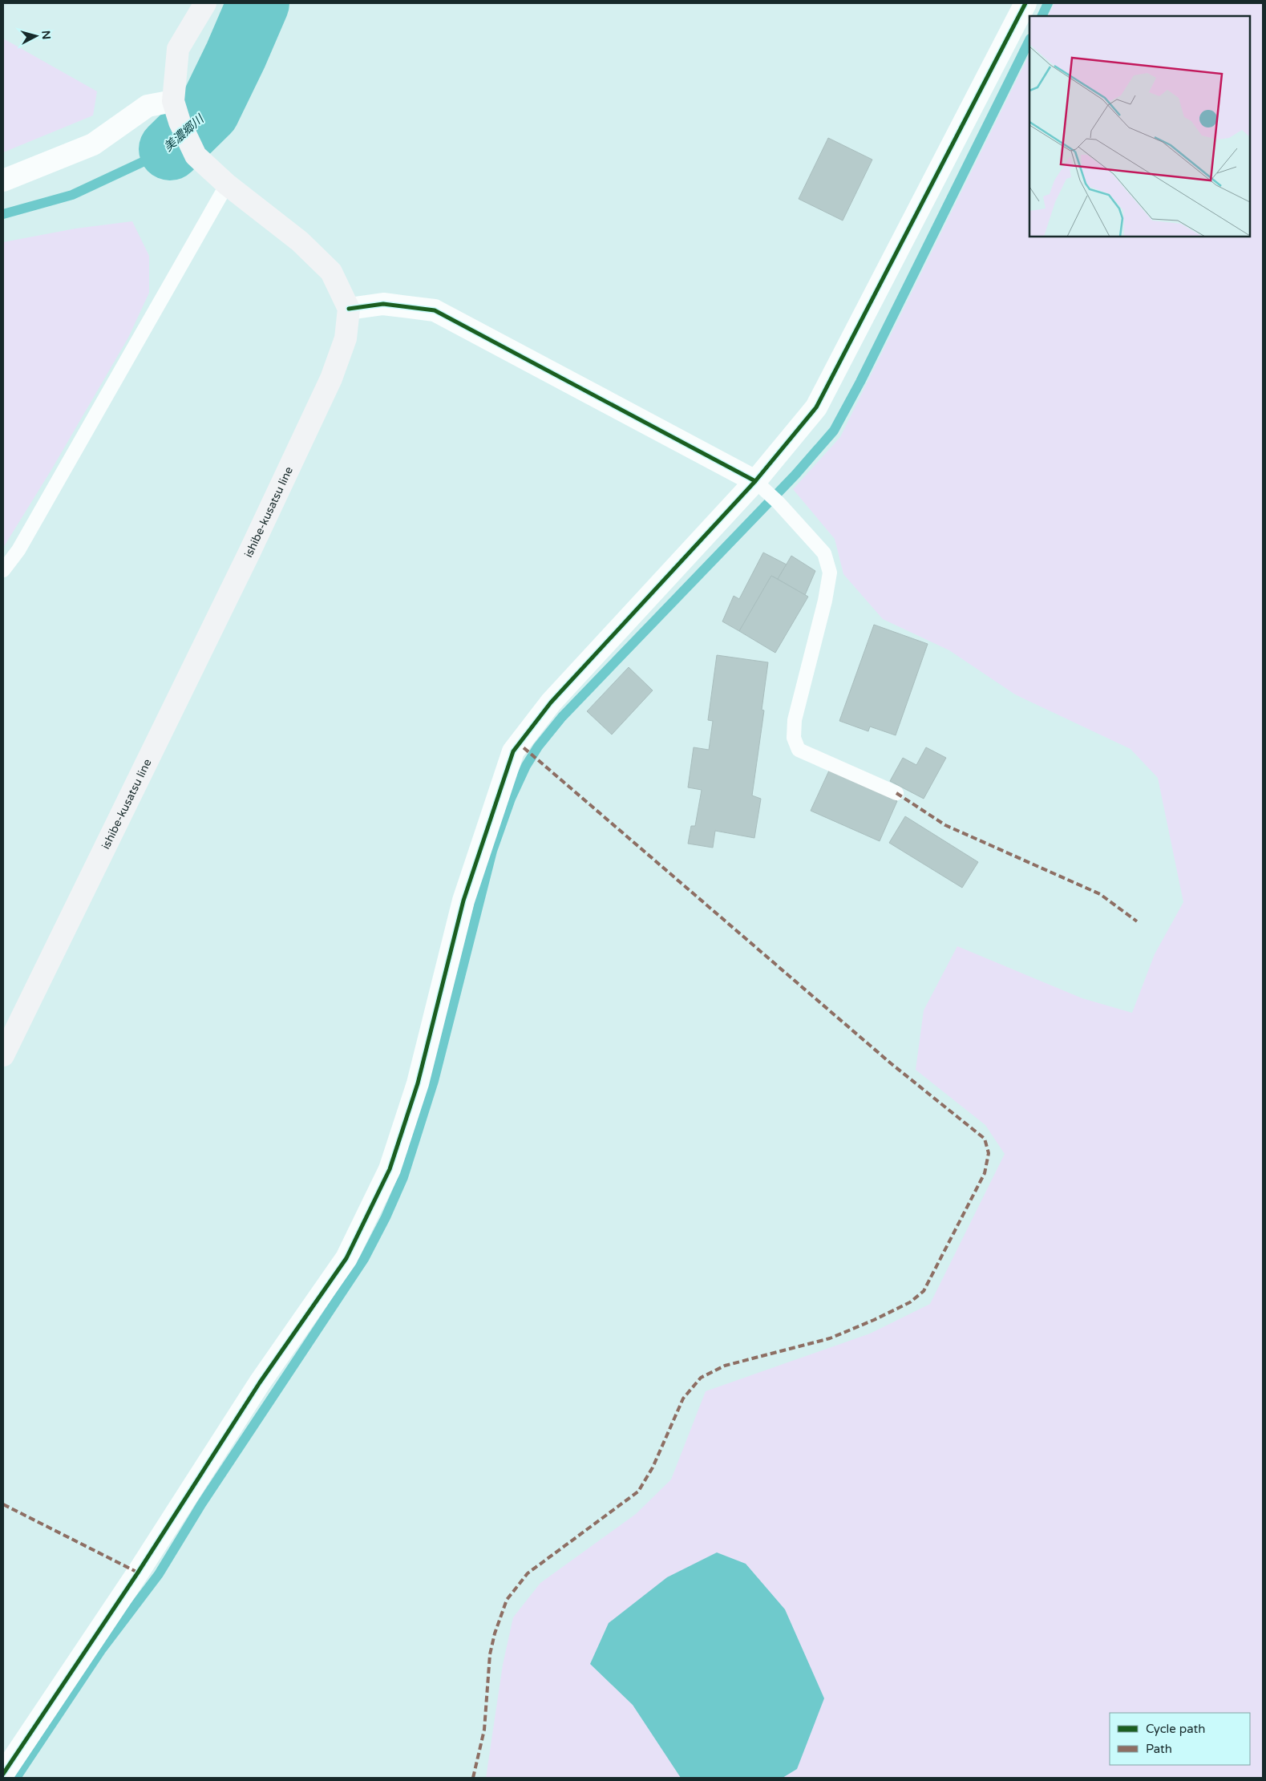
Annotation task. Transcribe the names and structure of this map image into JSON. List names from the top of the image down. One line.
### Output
{"streets":{"main road":["ishibe-kusatsu line"]},"water":["美濃郷川"],"legend":["Cycle path","Path"],"north":"right"}
